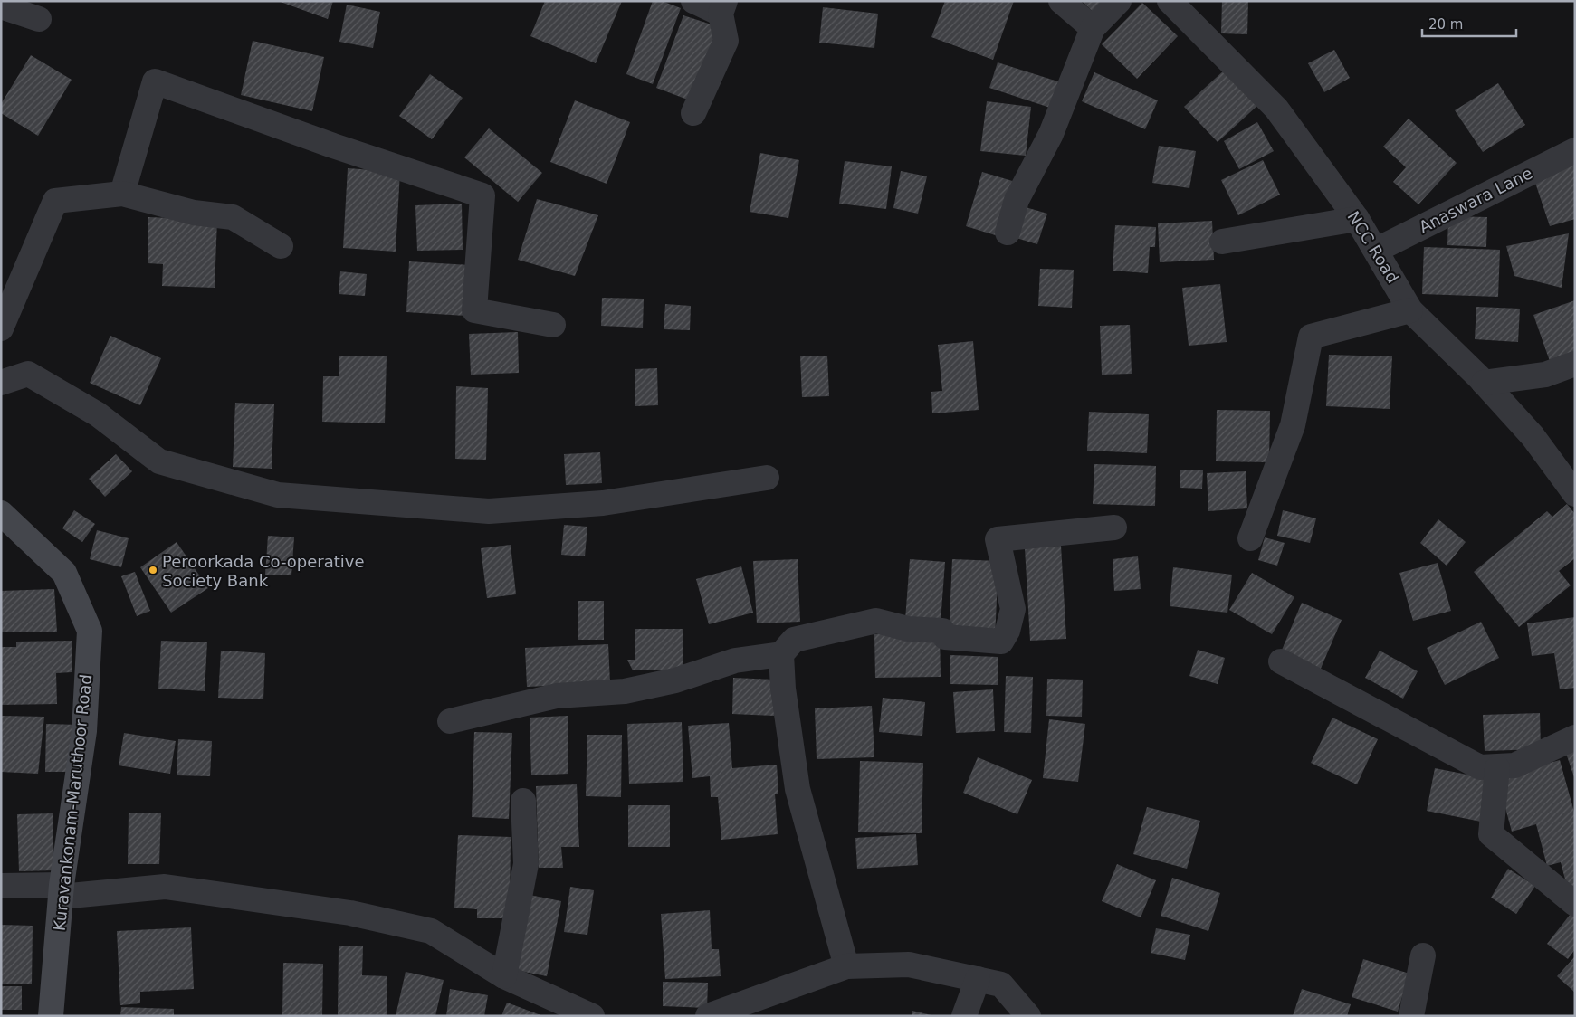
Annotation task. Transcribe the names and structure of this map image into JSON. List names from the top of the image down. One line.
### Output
{"streets":{"main road":["Kuravankonam-Maruthoor Road"],"street":["Anaswara Lane","NCC Road"]},"crossings":[["Anaswara Lane","NCC Road"]],"places":["Peroorkada Co-operative Society Bank"],"scale_bar":"20 m"}
